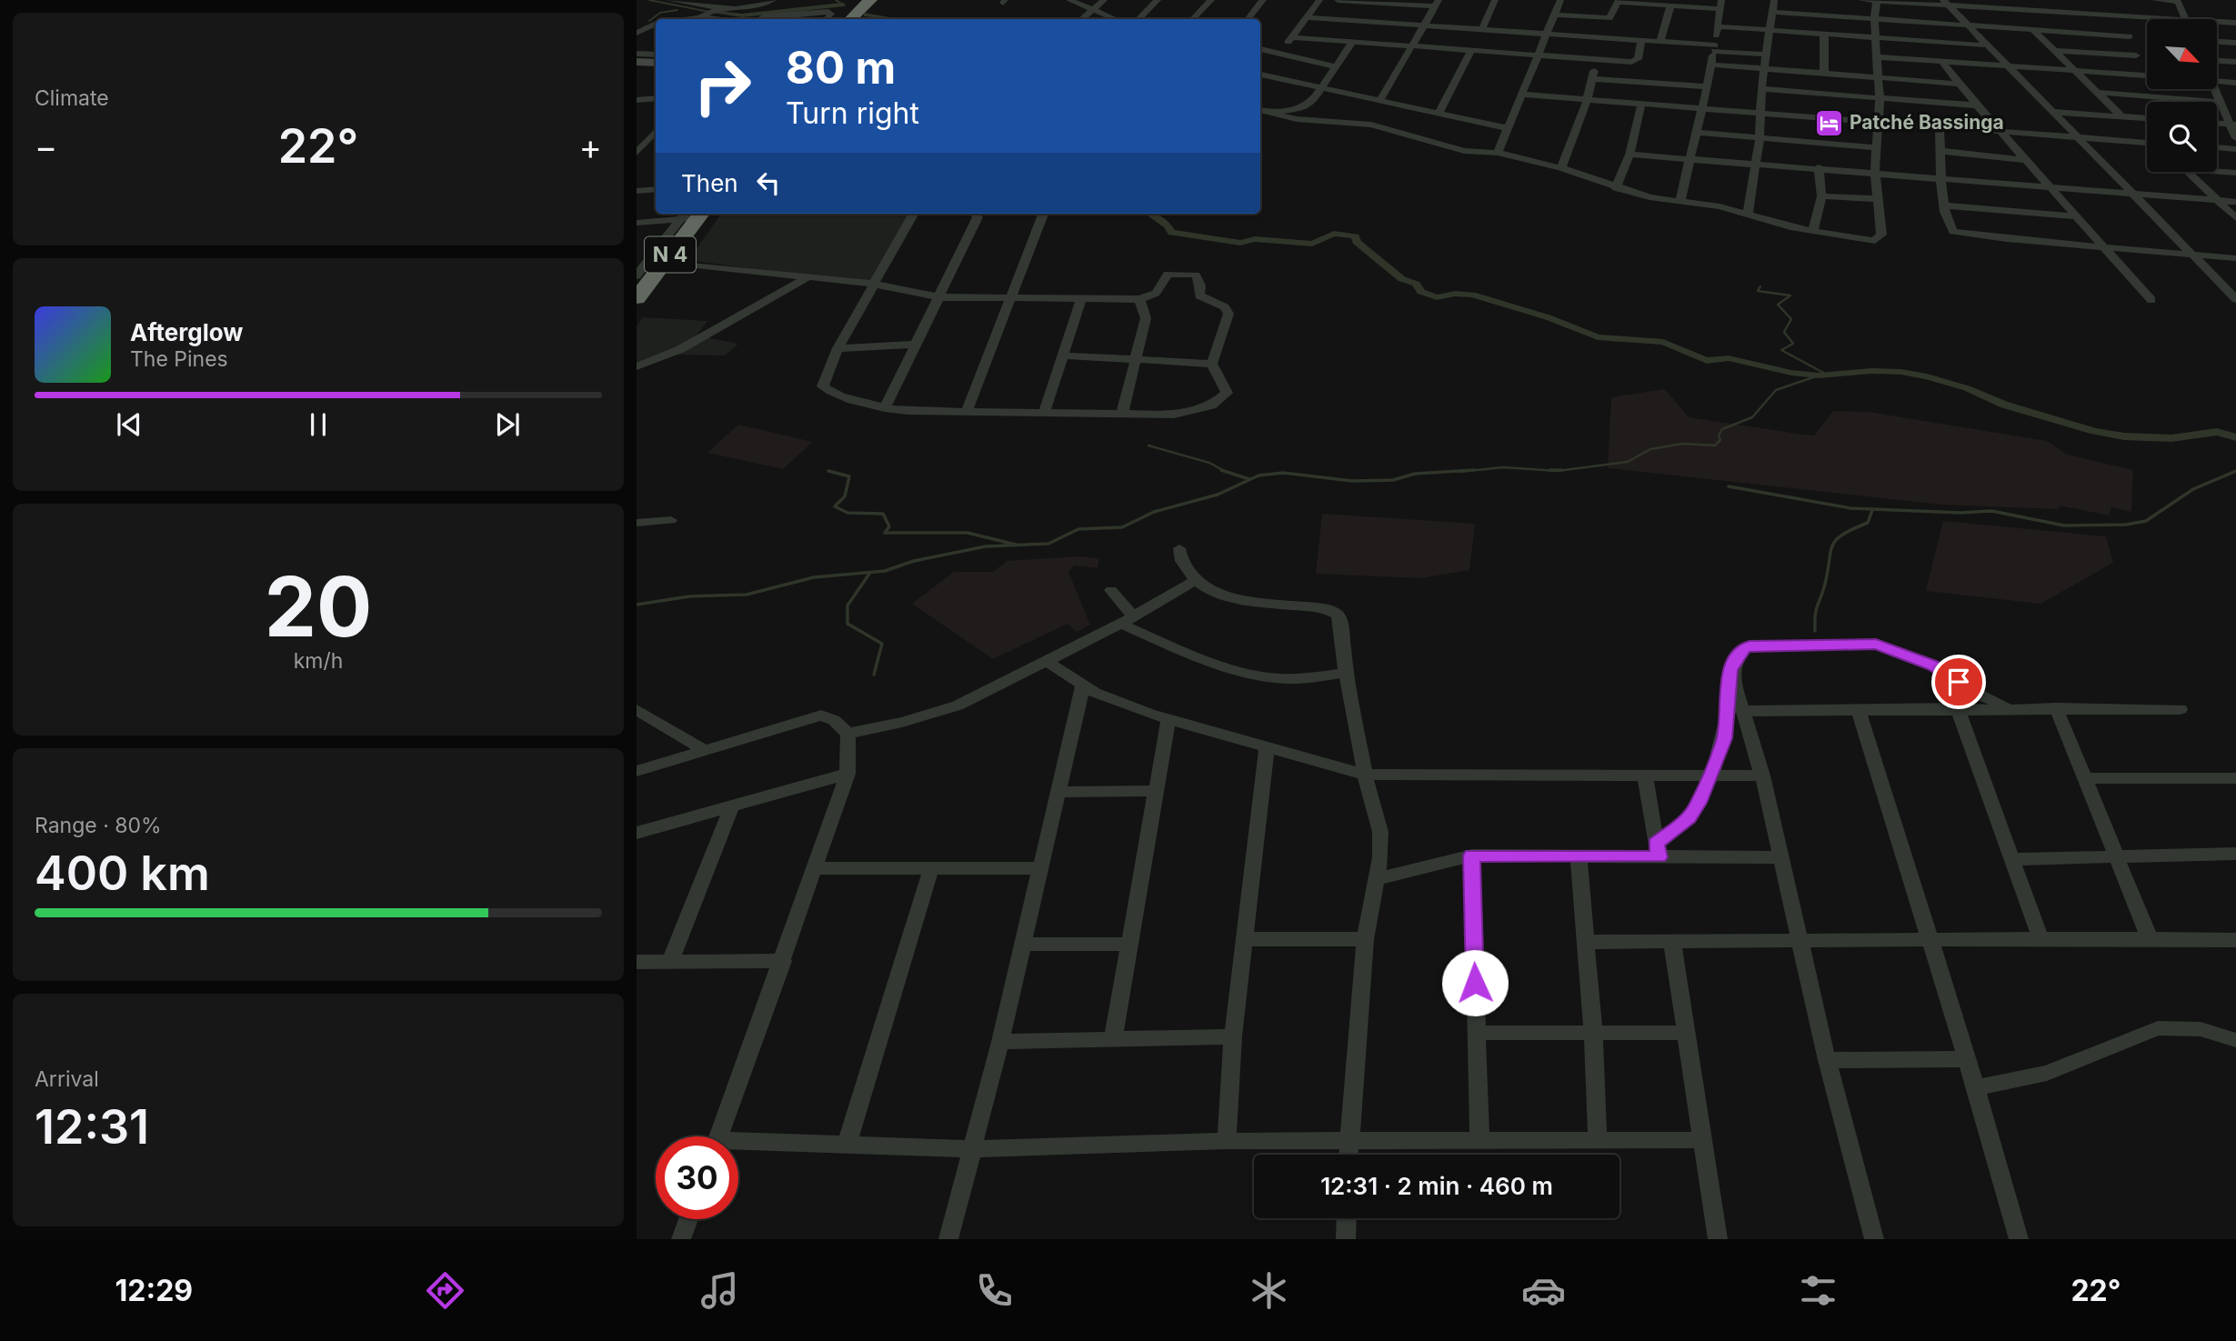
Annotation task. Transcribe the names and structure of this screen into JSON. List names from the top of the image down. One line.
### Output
{"streets":{"highway":["N 4"]},"places":{"hotel":["Patché Bassinga"]},"north":"bottom right","page":{"tile":["Climate",["20","km/h"],["Range · 80%","400 km"],["Arrival","12:31"]],"turn":["80 m","Turn right"],"heat":["−","22°","+"],"then":"Then","song":["Afterglow","The Pines"],"limit":"30","trip":"12:31 · 2 min · 460 m","tabs":["12:29","22°"]}}
